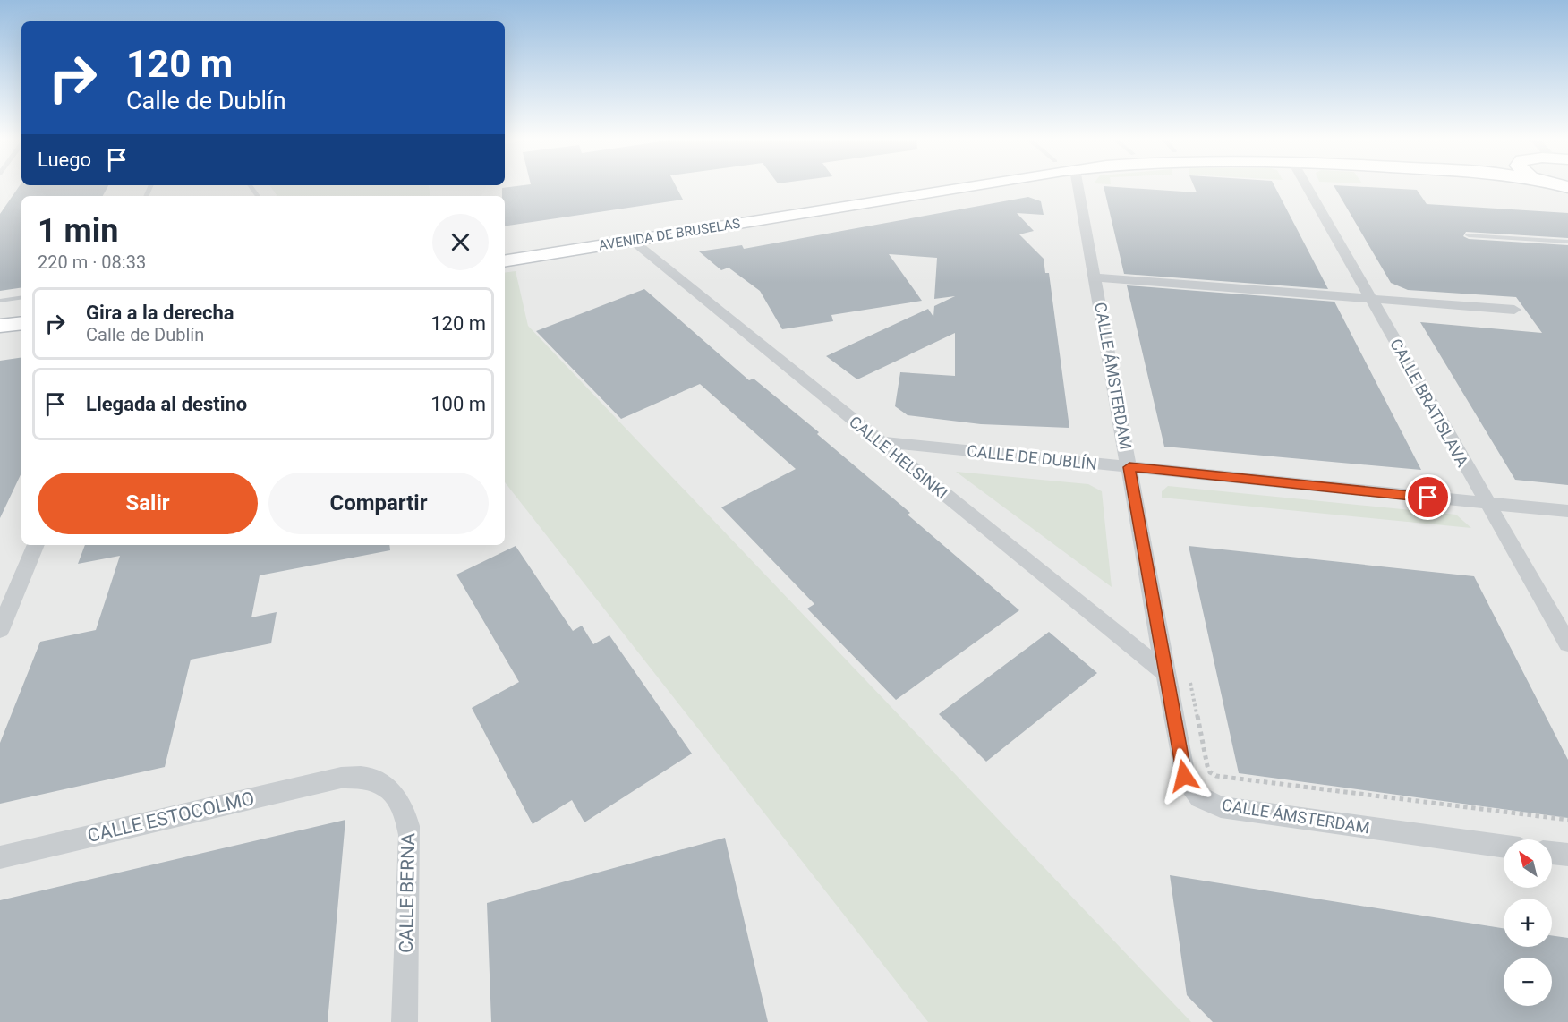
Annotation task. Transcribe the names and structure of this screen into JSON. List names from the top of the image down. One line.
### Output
{"streets":{"main road":["AVENIDA DE BRUSELAS"],"street":["CALLE ÁMSTERDAM","CALLE BRATISLAVA","CALLE HELSINKI","CALLE DE DUBLÍN","CALLE ESTOCOLMO","CALLE BERNA"]},"crossings":[["AVENIDA DE BRUSELAS","CALLE HELSINKI"],["CALLE ÁMSTERDAM","CALLE HELSINKI"],["CALLE ÁMSTERDAM","CALLE DE DUBLÍN"],["CALLE BRATISLAVA","CALLE DE DUBLÍN"],["CALLE HELSINKI","CALLE DE DUBLÍN"],["CALLE ESTOCOLMO","CALLE BERNA"]],"north":"top left","page":{"turn":["120 m","Calle de Dublín"],"then":"Luego","heading":["1 min","220 m · 08:33"],"list":[{"name":"Gira a la derecha","note":"Calle de Dublín","value":"120 m"},{"name":"Llegada al destino","value":"100 m"}],"buttons":["Salir","Compartir"],"map_buttons":["+","−"]}}
